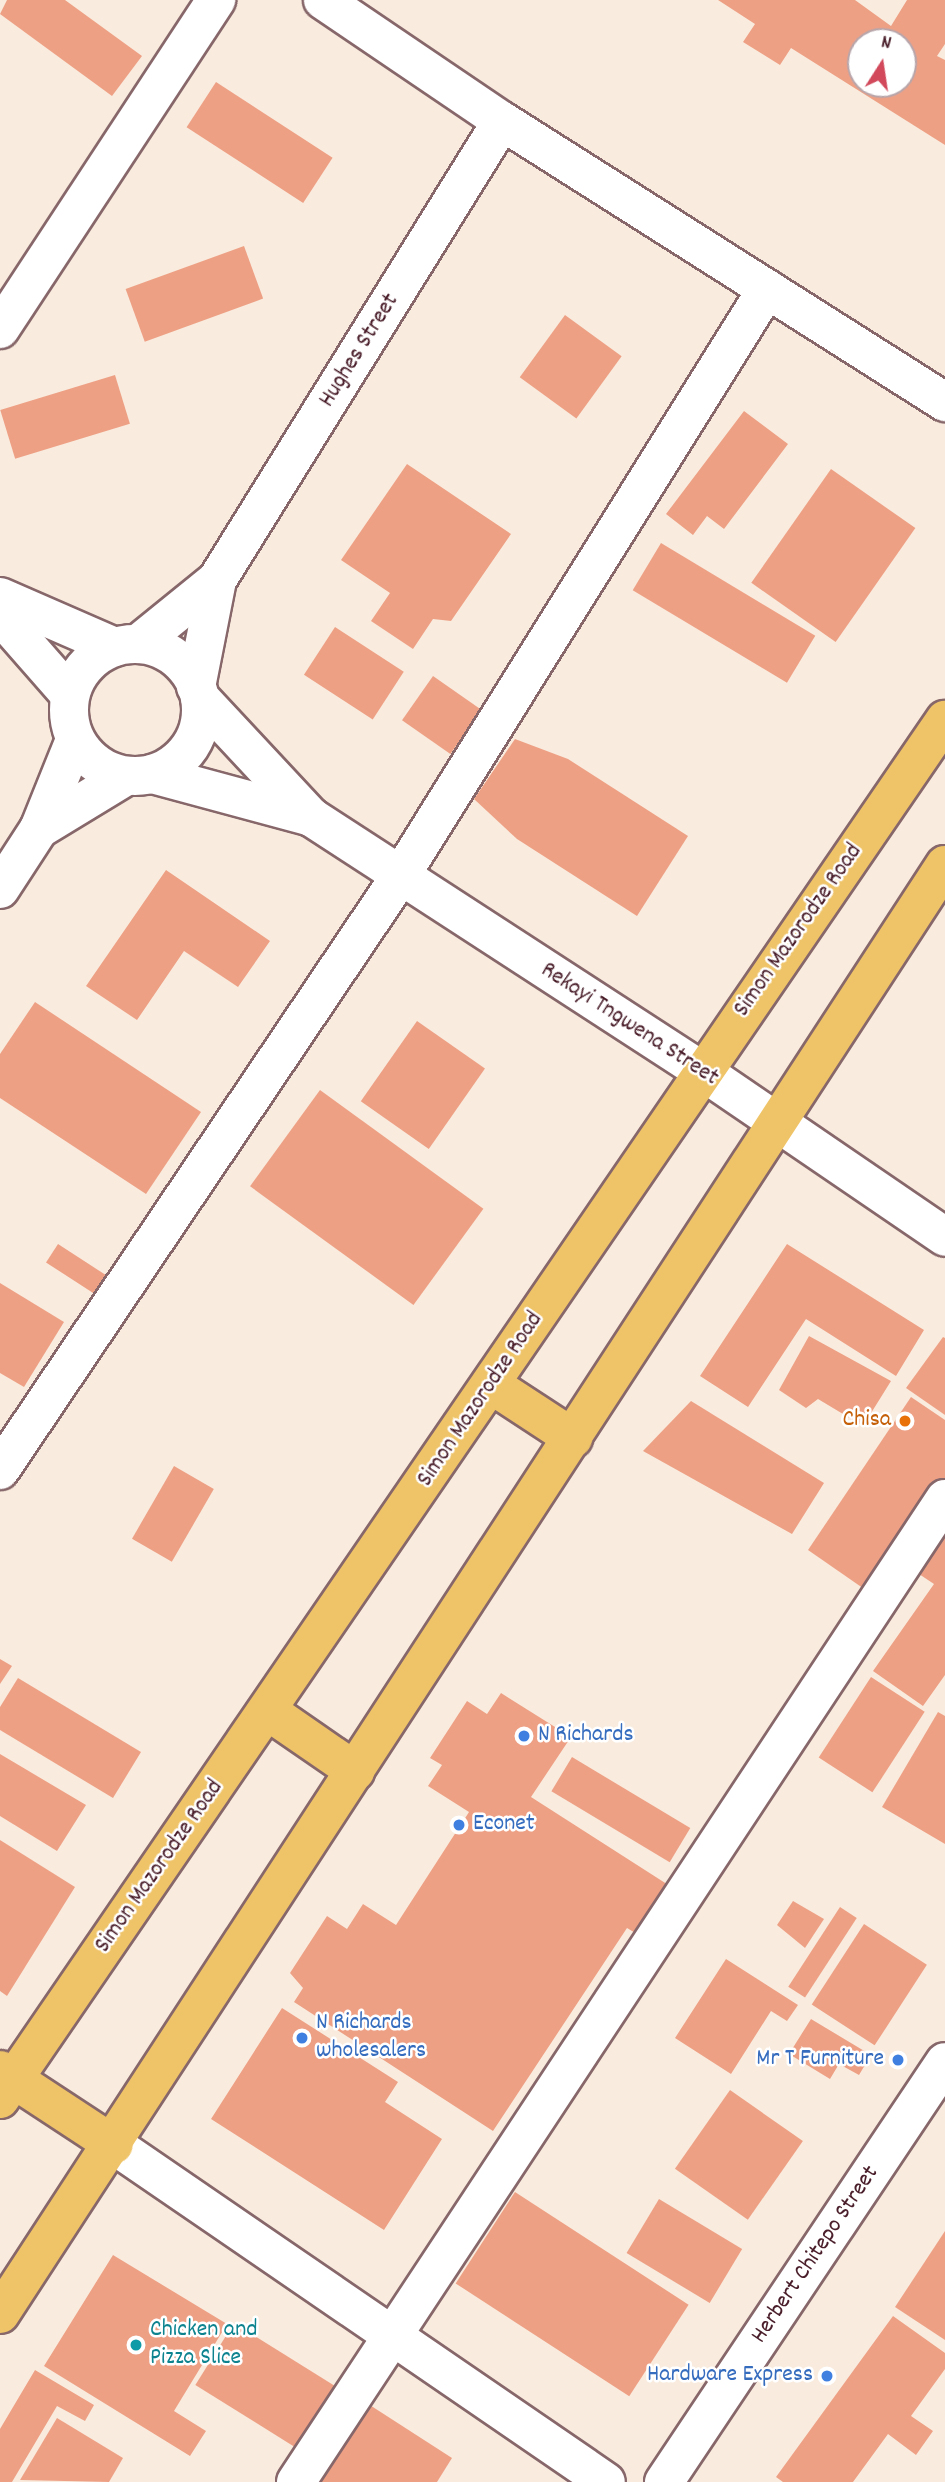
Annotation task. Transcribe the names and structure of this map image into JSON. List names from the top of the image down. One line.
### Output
{"streets":{"highway":["Simon Mazorodze Road"],"street":["Hughes Street","Rekayi Tngwena Street","Herbert Chitepo Street"]},"crossings":[["Simon Mazorodze Road","Rekayi Tngwena Street"]],"places":["Chisa","N Richards","Econet","N Richards wholesalers","Mr T Furniture","Chicken and Pizza Slice","Hardware Express"],"north":"top"}
